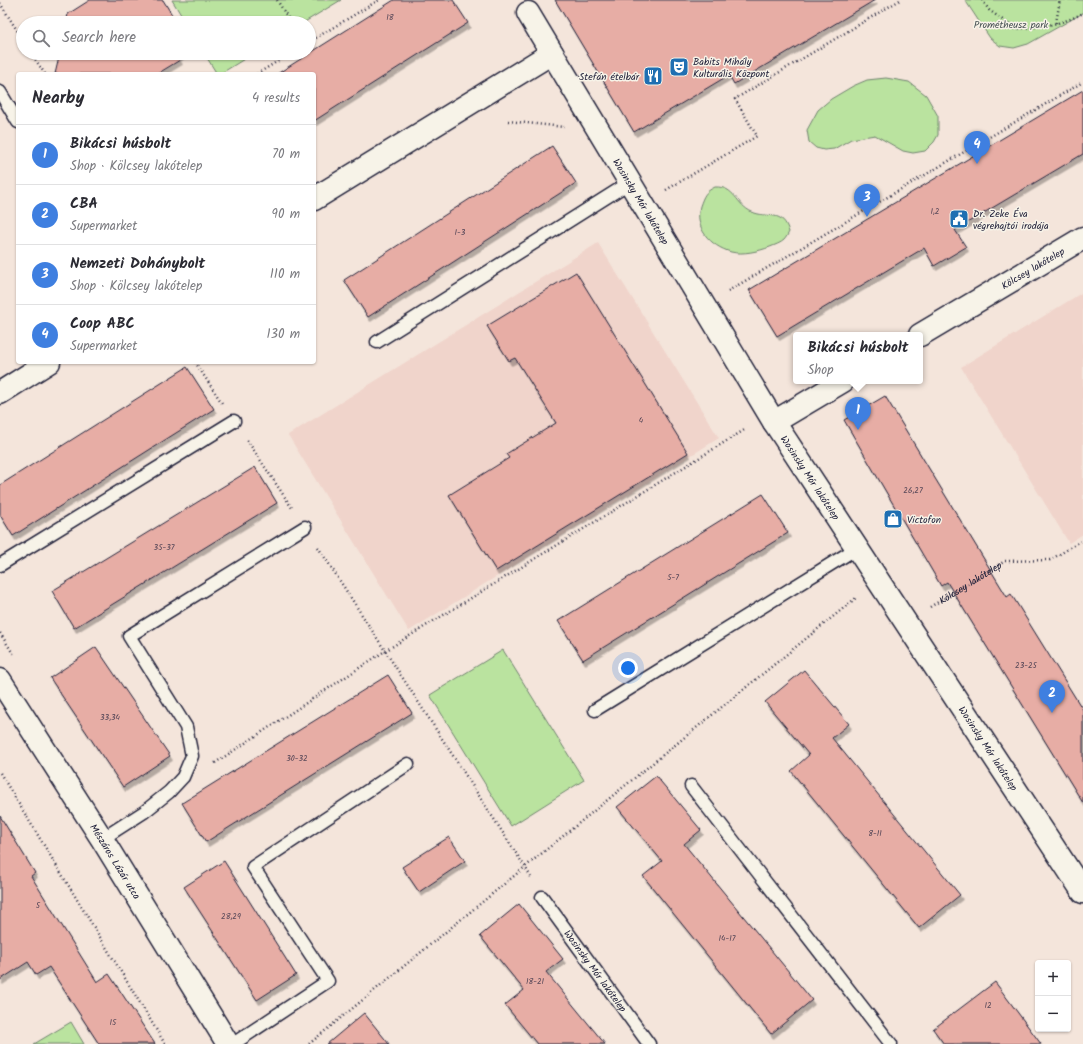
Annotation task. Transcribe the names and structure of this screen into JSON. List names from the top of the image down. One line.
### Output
{"streets":{"street":["Wosinsky Mór lakótelep","Kölcsey lakótelep","Mészáros Lázár utca"]},"crossings":[["Wosinsky Mór lakótelep","Kölcsey lakótelep"]],"parks":["Prométheusz park"],"places":{"theatre":["Babits Mihály Kulturális Központ"],"restaurant":["Stefán ételbár"],"public building":["Dr. Zeke Éva végrehajtói irodája"],"shop":["Victofon"]},"house_numbers":["18","1,2","1-3","4","26,27","35-37","5-7","23-25","33,34","30-32","8-11","5","28,29","14-17","18-21","12","15"],"page":{"search":"Search here","heading":["Nearby","4 results"],"list":[{"mark":"1","name":"Bikácsi húsbolt","note":"Shop · Kölcsey lakótelep","value":"70 m"},{"mark":"2","name":"CBA","note":"Supermarket","value":"90 m"},{"mark":"3","name":"Nemzeti Dohánybolt","note":"Shop · Kölcsey lakótelep","value":"110 m"},{"mark":"4","name":"Coop ABC","note":"Supermarket","value":"130 m"}],"pins":["4","3","1","2"],"popup":["Bikácsi húsbolt","Shop"],"map_buttons":["+","−"]}}
